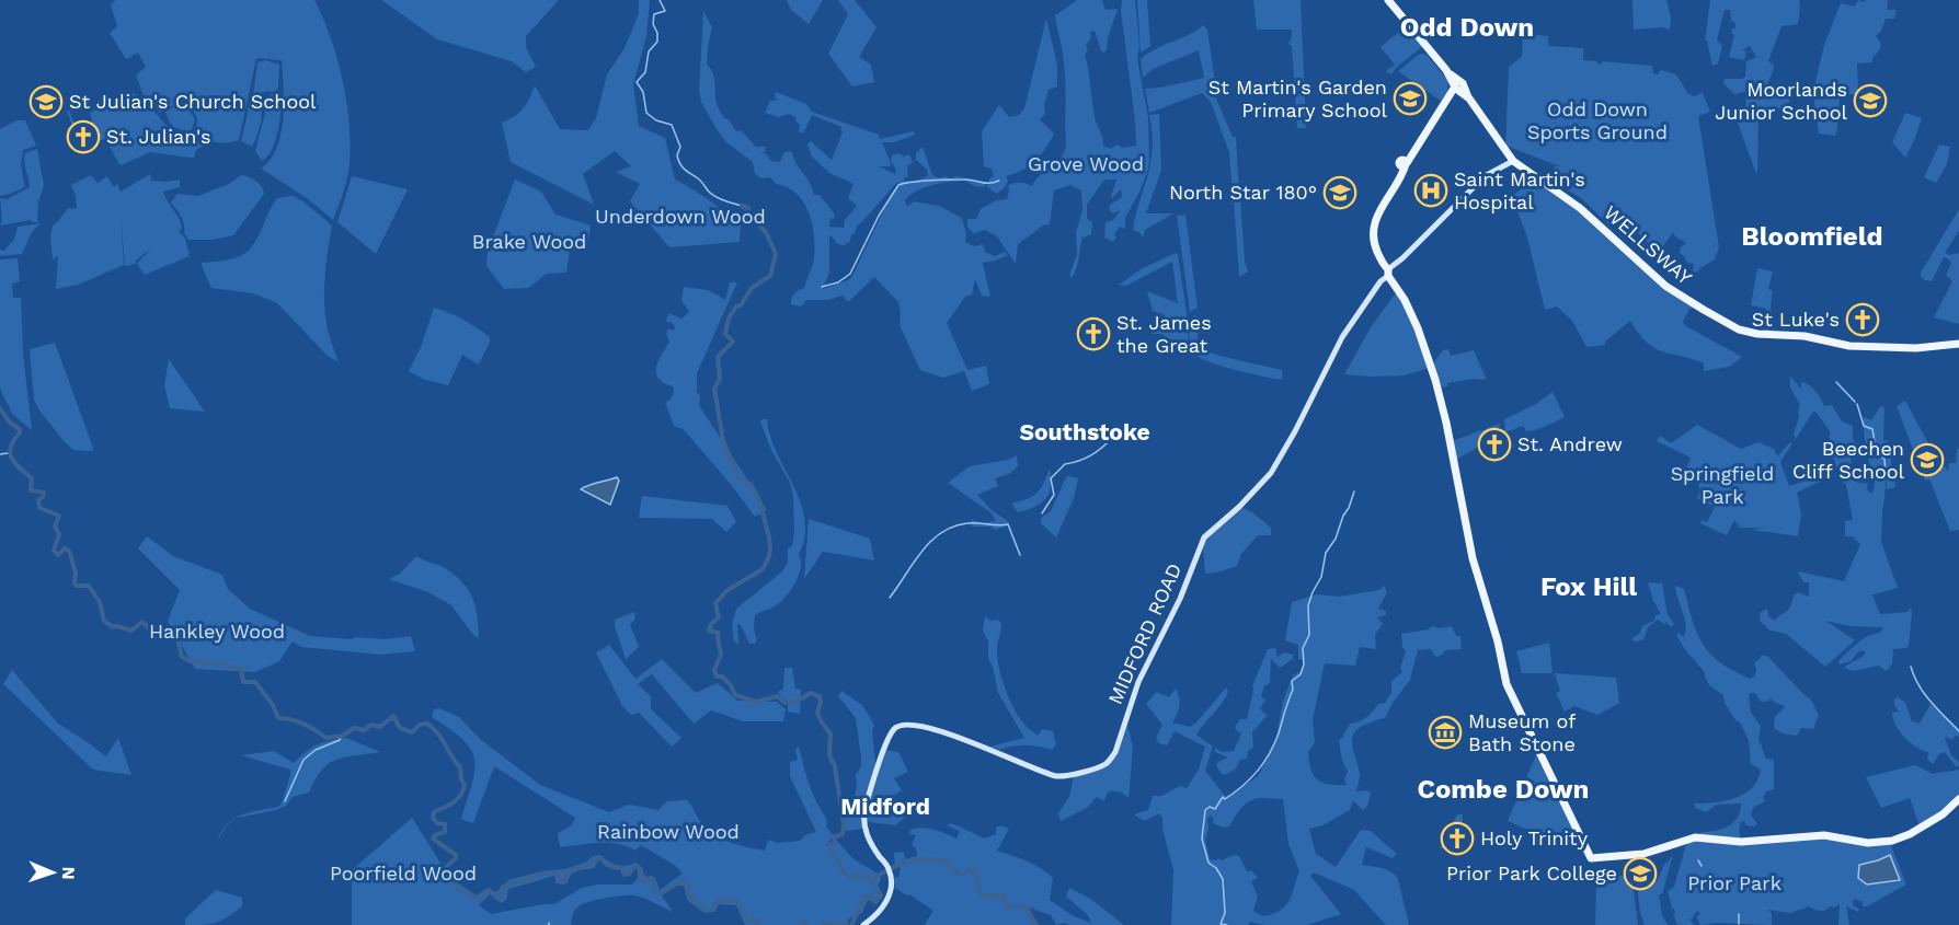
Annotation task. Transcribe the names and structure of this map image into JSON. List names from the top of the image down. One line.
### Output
{"streets":{"main road":["WELLSWAY","MIDFORD ROAD"]},"crossings":[["WELLSWAY","MIDFORD ROAD"]],"districts":["Odd Down","Bloomfield","Southstoke","Fox Hill","Combe Down","Midford"],"parks":["Odd Down Sports Ground","Grove Wood","Underdown Wood","Brake Wood","Springfield Park","Hankley Wood","Rainbow Wood","Poorfield Wood","Prior Park"],"places":{"school or university":["St Martin's Garden Primary School","Moorlands Junior School","St Julian's Church School","North Star 180°","Beechen Cliff School","Prior Park College"],"church":["St. Julian's","St Luke's","St. James the Great","St. Andrew","Holy Trinity"],"hospital":["Saint Martin's Hospital"],"museum":["Museum of Bath Stone"]},"north":"right"}
